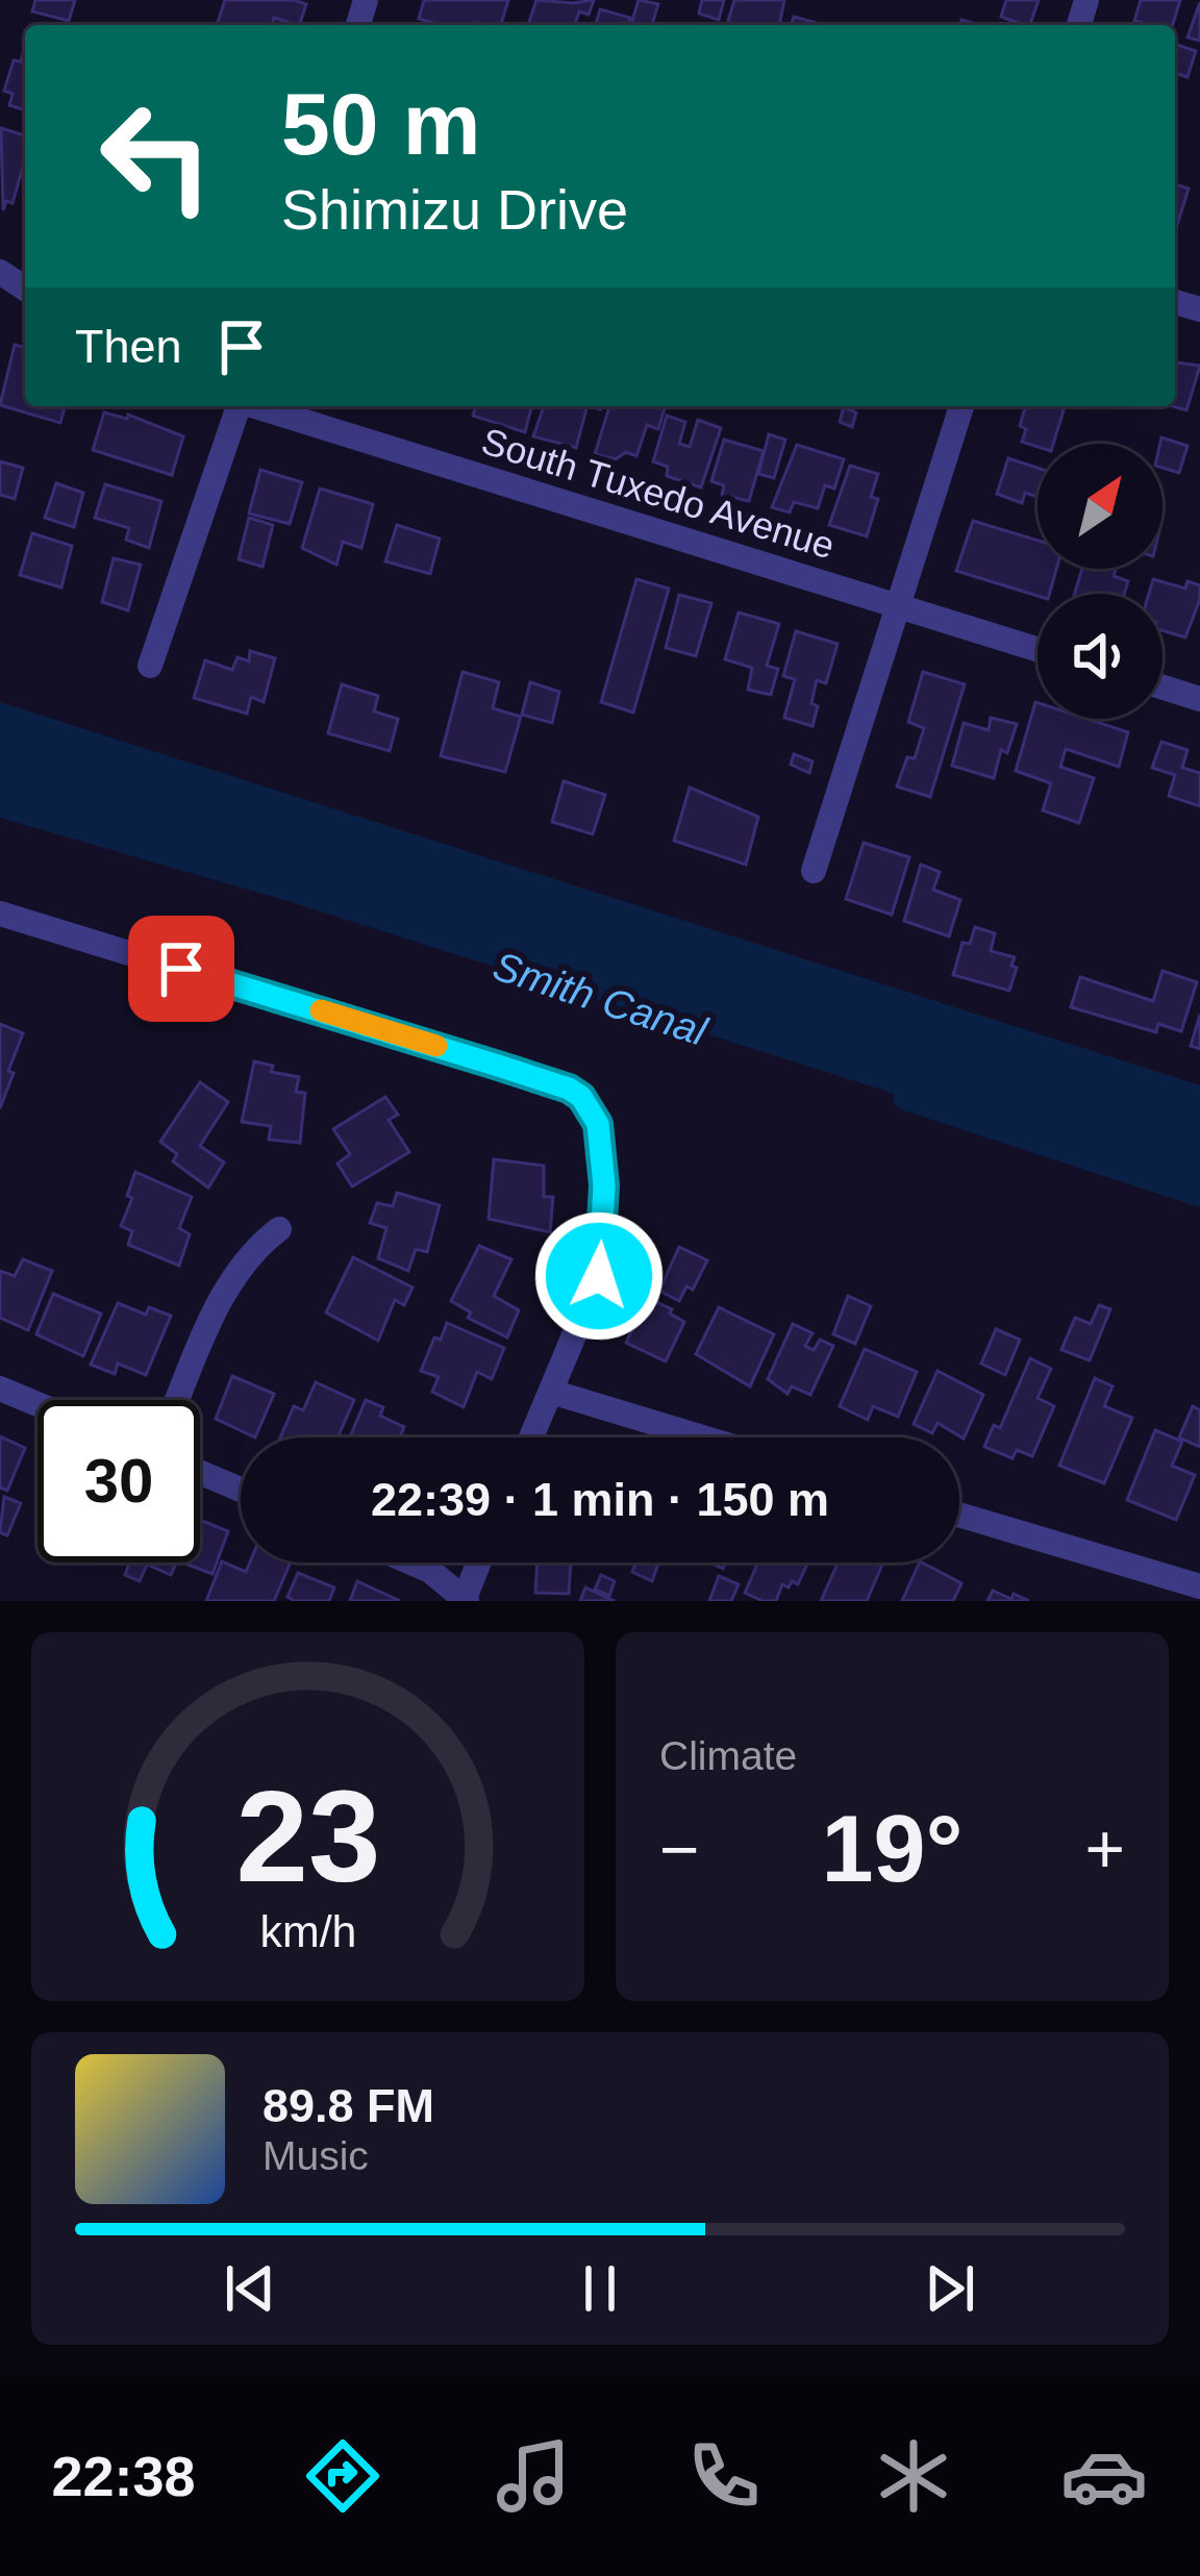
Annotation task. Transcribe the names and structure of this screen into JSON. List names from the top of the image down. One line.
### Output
{"streets":{"street":["South Tuxedo Avenue"]},"water":["Smith Canal"],"north":"top right","page":{"turn":["50 m","Shimizu Drive"],"then":"Then","limit":"30","trip":"22:39 · 1 min · 150 m","tile":"Climate","heat":["−","19°","+"],"song":["89.8 FM","Music"],"tabs":"22:38","gauge":["23","km/h"]}}
